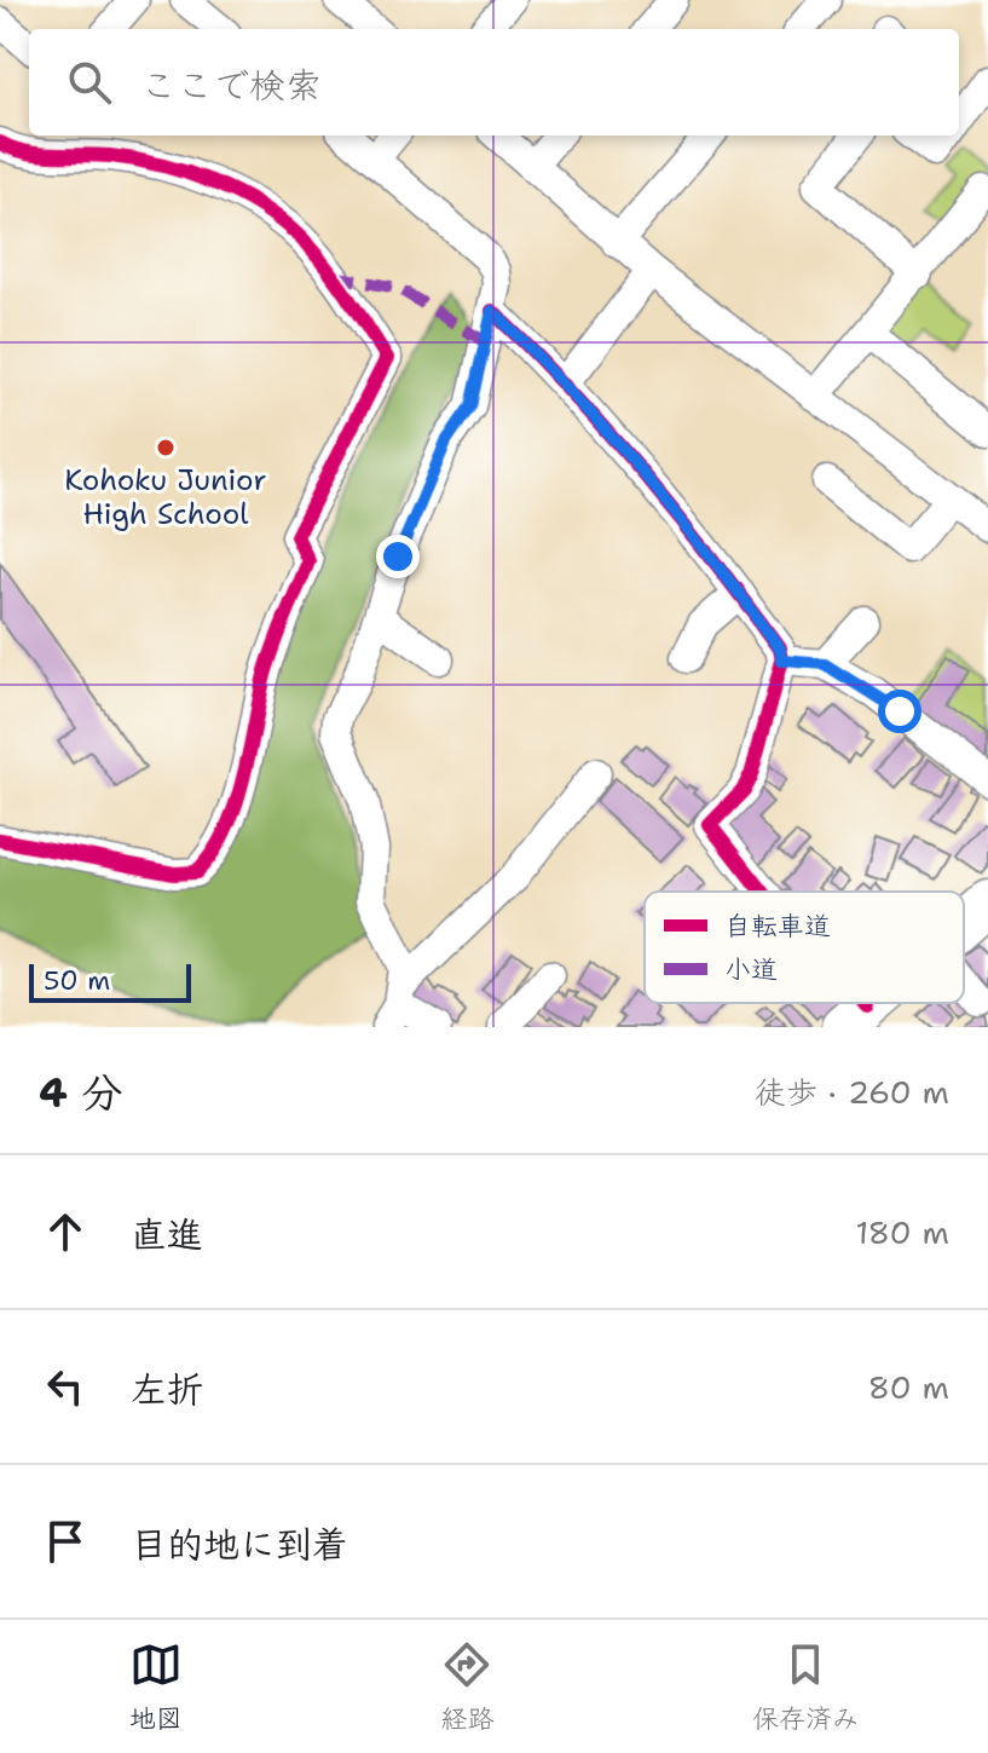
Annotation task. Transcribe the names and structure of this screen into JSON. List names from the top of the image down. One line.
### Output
{"places":["Kohoku Junior High School"],"legend":["自転車道","小道"],"scale_bar":"50 m","page":{"search":"ここで検索","scale":"50 m","heading":["4 分","徒歩 · 260 m"],"list":[["直進","180 m"],["左折","80 m"],"目的地に到着"],"nav":["地図","経路","保存済み"]}}
